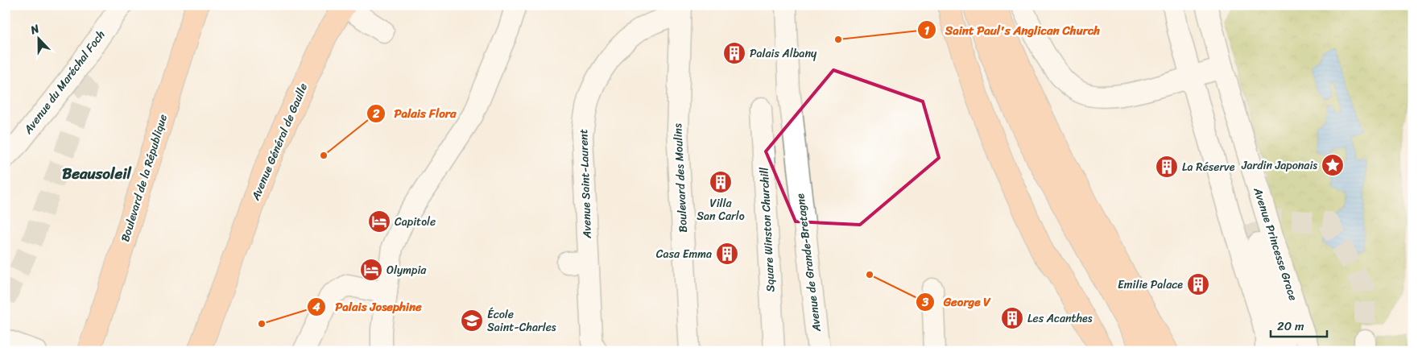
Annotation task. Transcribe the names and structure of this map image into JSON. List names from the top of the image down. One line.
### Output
{"streets":{"main road":["Avenue Général de Gaulle","Boulevard de la République"],"street":["Avenue du Maréchal Foch","Boulevard des Moulins","Avenue Saint-Laurent","Square Winston Churchill","Avenue Princesse Grace","Avenue de Grande-Bretagne"]},"crossings":[["Boulevard des Moulins","Avenue Saint-Laurent"]],"districts":["Beausoleil"],"places":{"other":["Saint Paul's Anglican Church","Palais Flora","George V","Palais Josephine"],"building":["Palais Albany","La Réserve","Villa San Carlo","Casa Emma","Emilie Palace","Les Acanthes"],"place":["Jardin Japonais"],"hotel":["Capitole","Olympia"],"school or university":["École Saint-Charles"]},"scale_bar":"20 m","north":"top"}
